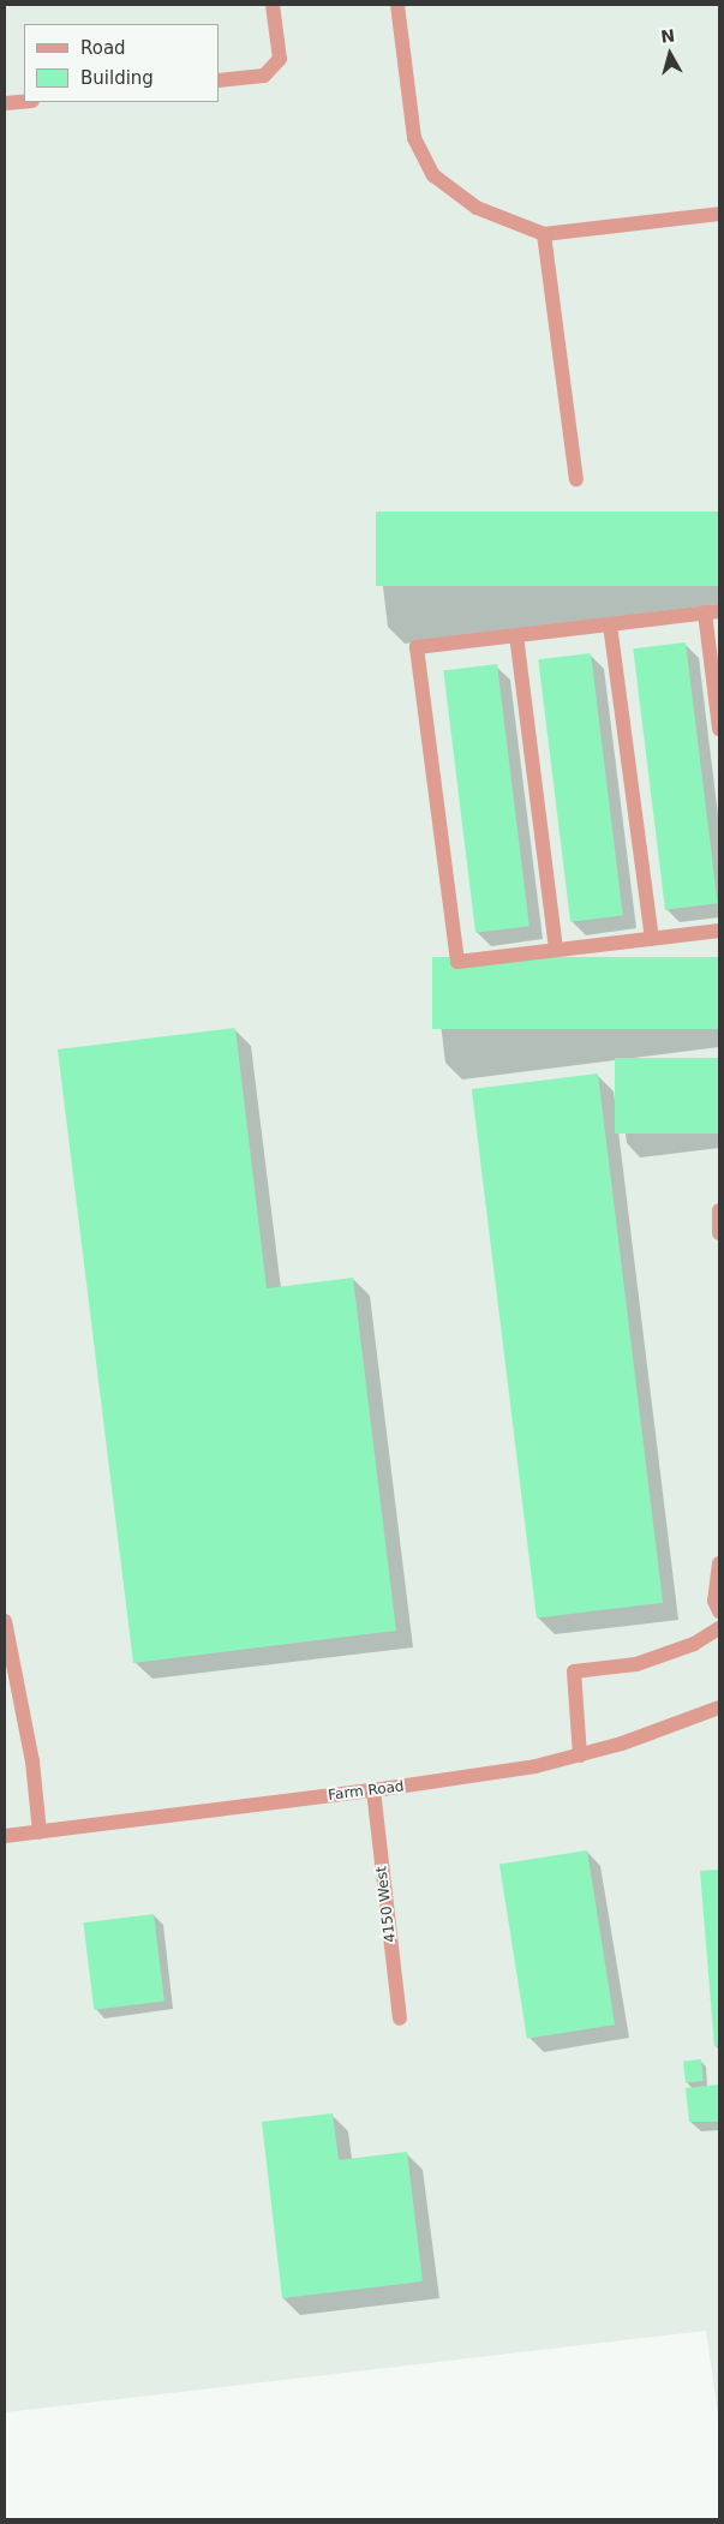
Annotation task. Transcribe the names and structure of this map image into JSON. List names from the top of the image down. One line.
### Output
{"streets":{"street":["Farm Road","4150 West"]},"crossings":[["Farm Road","4150 West"]],"legend":["Road","Building"],"north":"top"}
